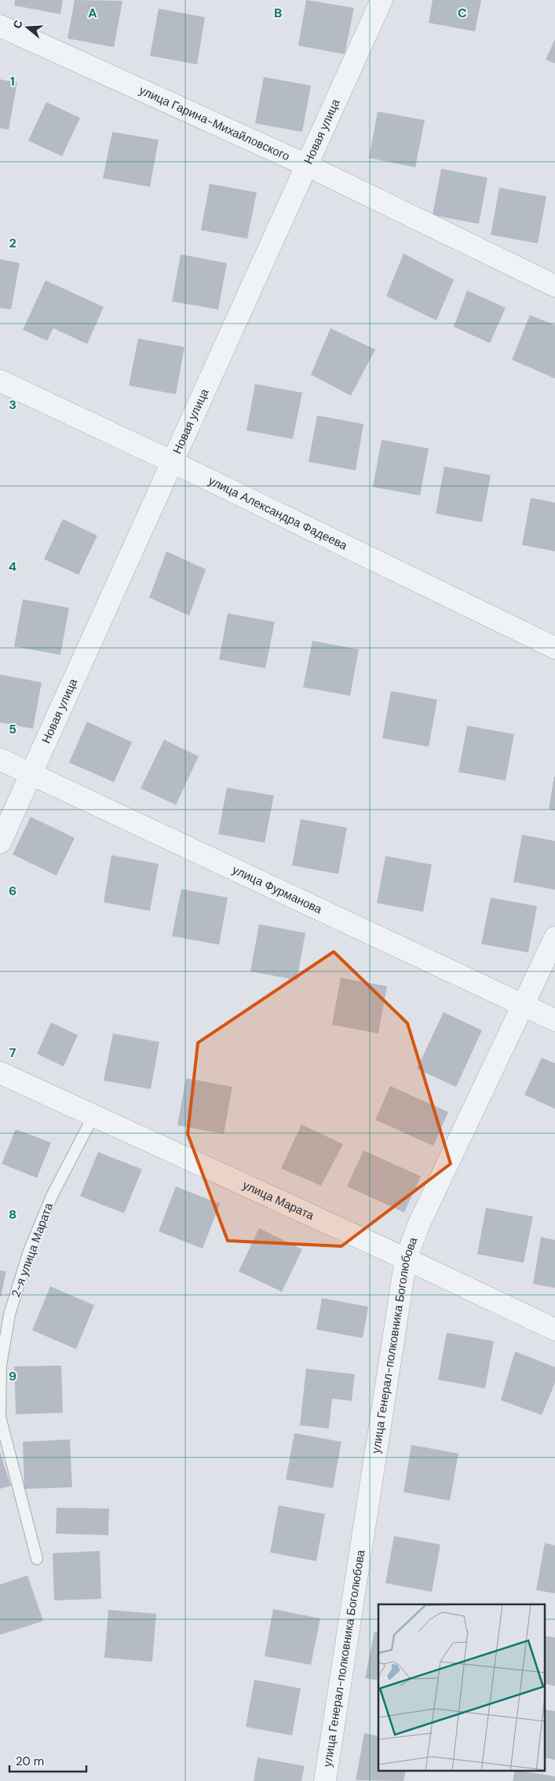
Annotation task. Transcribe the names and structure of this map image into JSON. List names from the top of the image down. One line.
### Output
{"streets":{"street":["улица Гарина-Михайловского","Новая улица","улица Александра Фадеева","улица Фурманова","улица Марата","улица Генерал-полковника Боголюбова"],"lane":["2-я улица Марата"]},"crossings":[["улица Гарина-Михайловского","Новая улица"],["Новая улица","улица Александра Фадеева"],["Новая улица","улица Фурманова"],["улица Фурманова","улица Генерал-полковника Боголюбова"],["улица Марата","2-я улица Марата"],["улица Марата","улица Генерал-полковника Боголюбова"]],"scale_bar":"20 m","north":"left","grid":{"columns":["A","B","C"],"rows":["1","2","3","4","5","6","7","8","9"]}}
